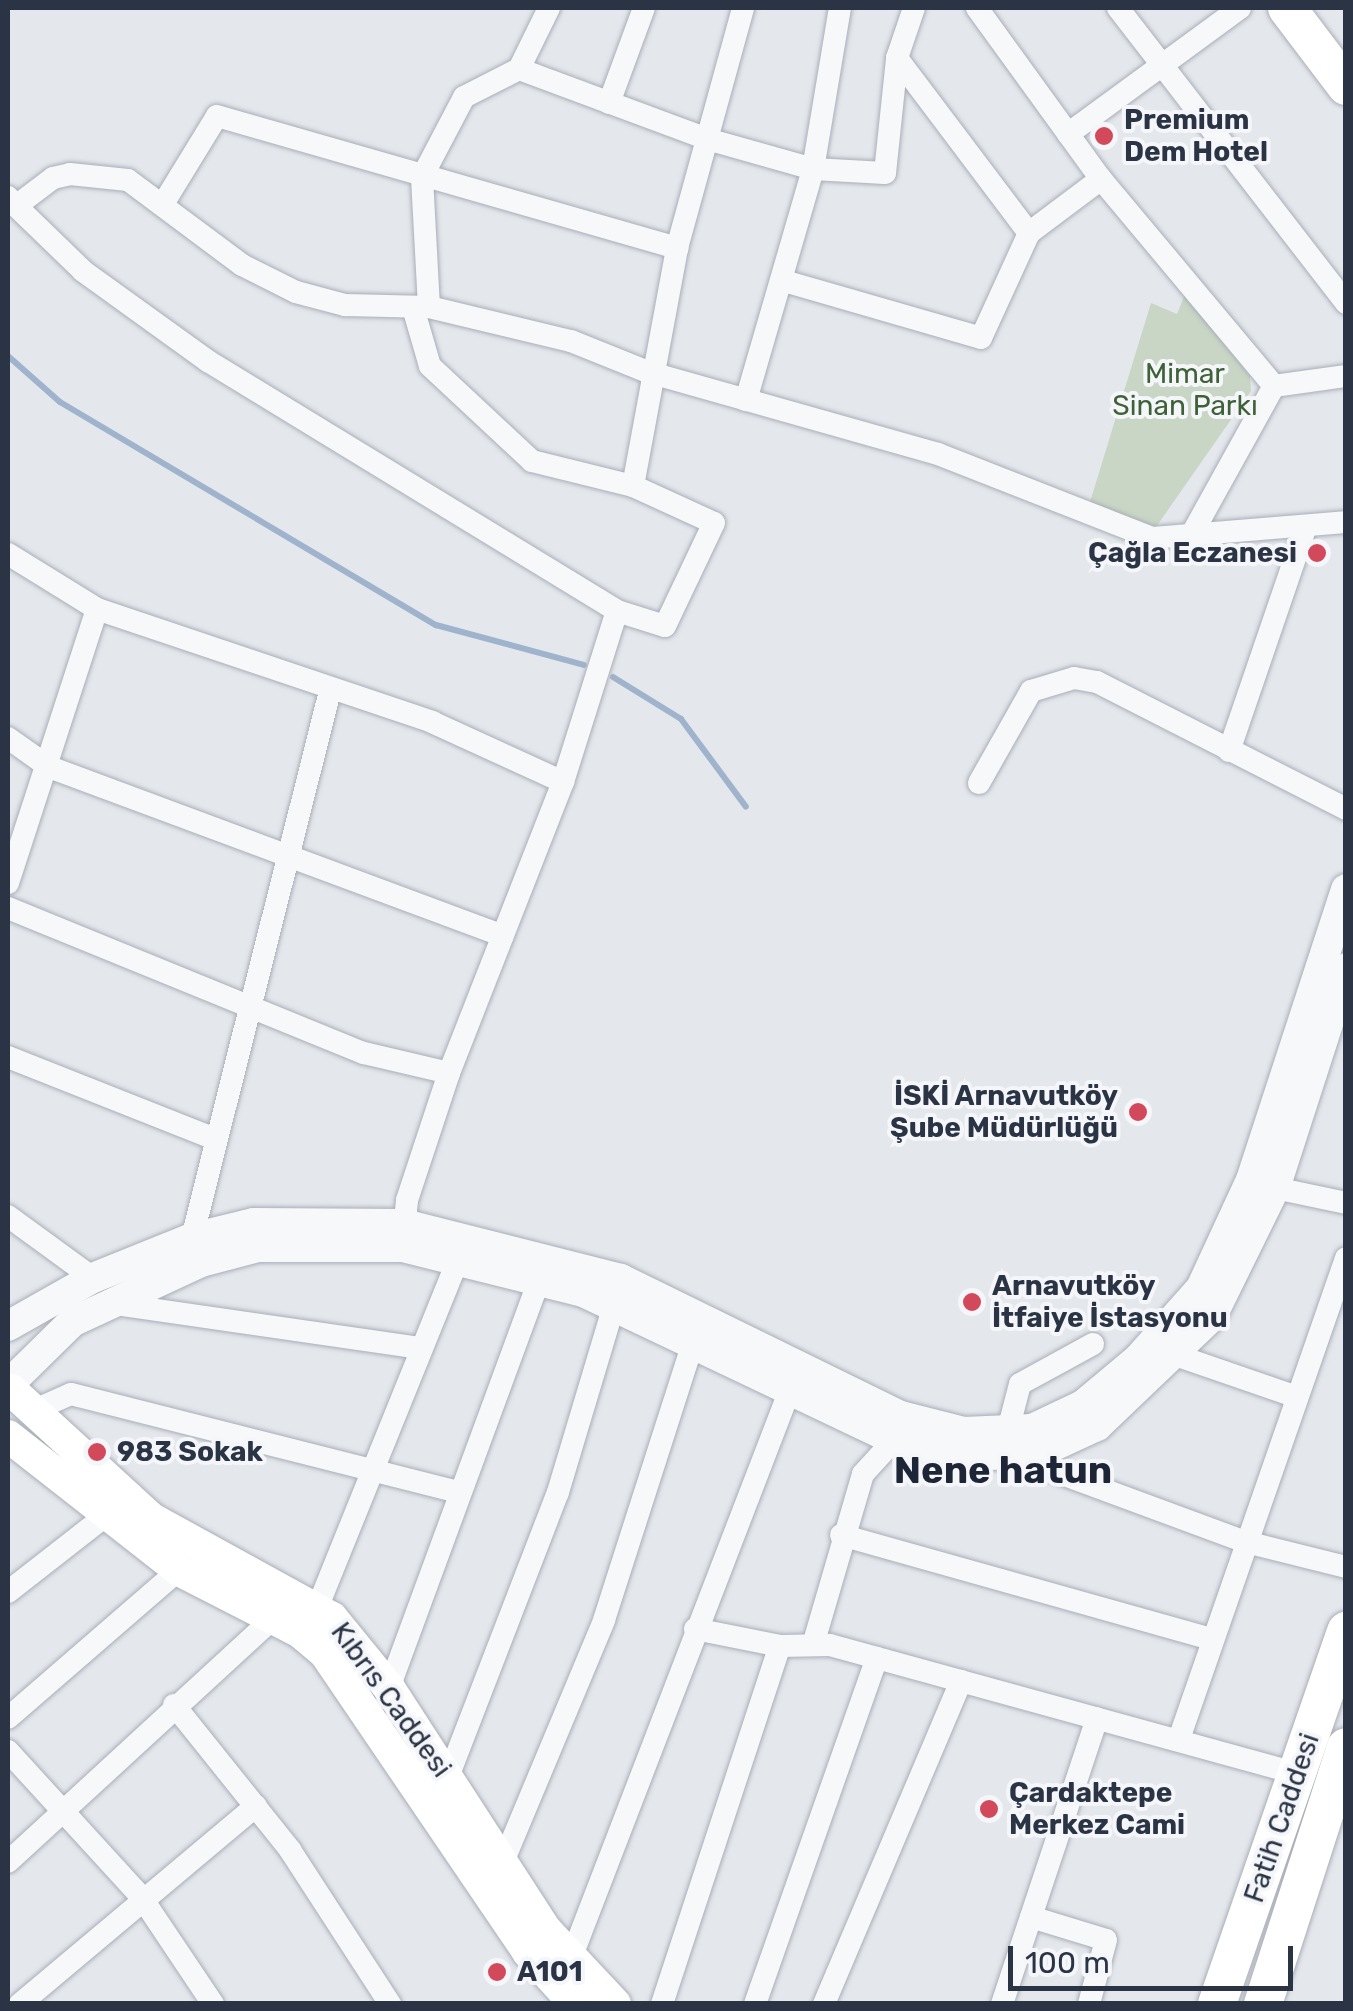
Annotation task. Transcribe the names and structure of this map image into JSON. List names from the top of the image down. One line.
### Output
{"streets":{"main road":["Kıbrıs Caddesi","Fatih Caddesi"]},"districts":["Nene hatun"],"parks":["Mimar Sinan Parkı"],"places":["Premium Dem Hotel","Çağla Eczanesi","İSKİ Arnavutköy Şube Müdürlüğü","Arnavutköy İtfaiye İstasyonu","983 Sokak","Çardaktepe Merkez Cami","A101"],"scale_bar":"100 m"}
